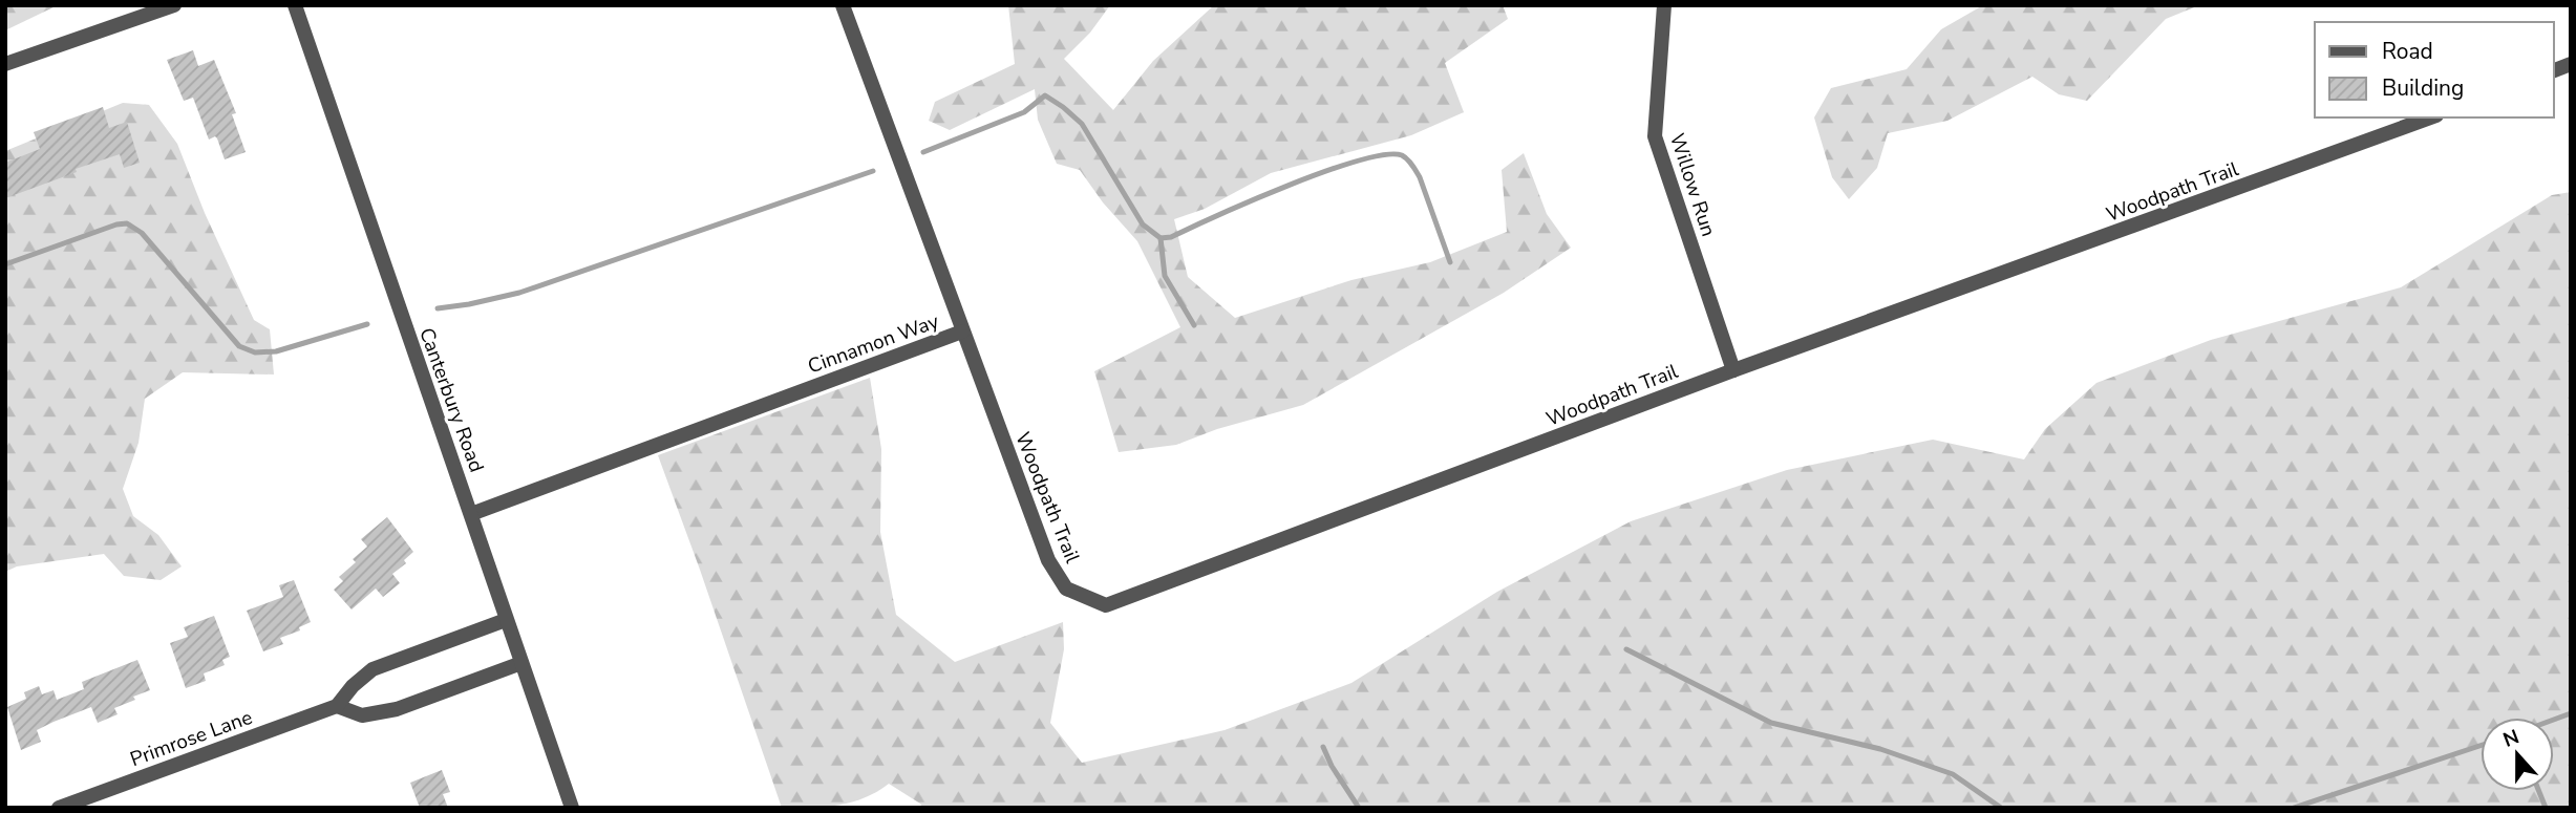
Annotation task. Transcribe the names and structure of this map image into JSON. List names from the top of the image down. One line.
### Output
{"streets":{"street":["Willow Run","Woodpath Trail","Cinnamon Way","Canterbury Road","Primrose Lane"]},"crossings":[["Willow Run","Woodpath Trail"],["Woodpath Trail","Cinnamon Way"],["Cinnamon Way","Canterbury Road"],["Canterbury Road","Primrose Lane"]],"legend":["Road","Building"],"north":"top"}
